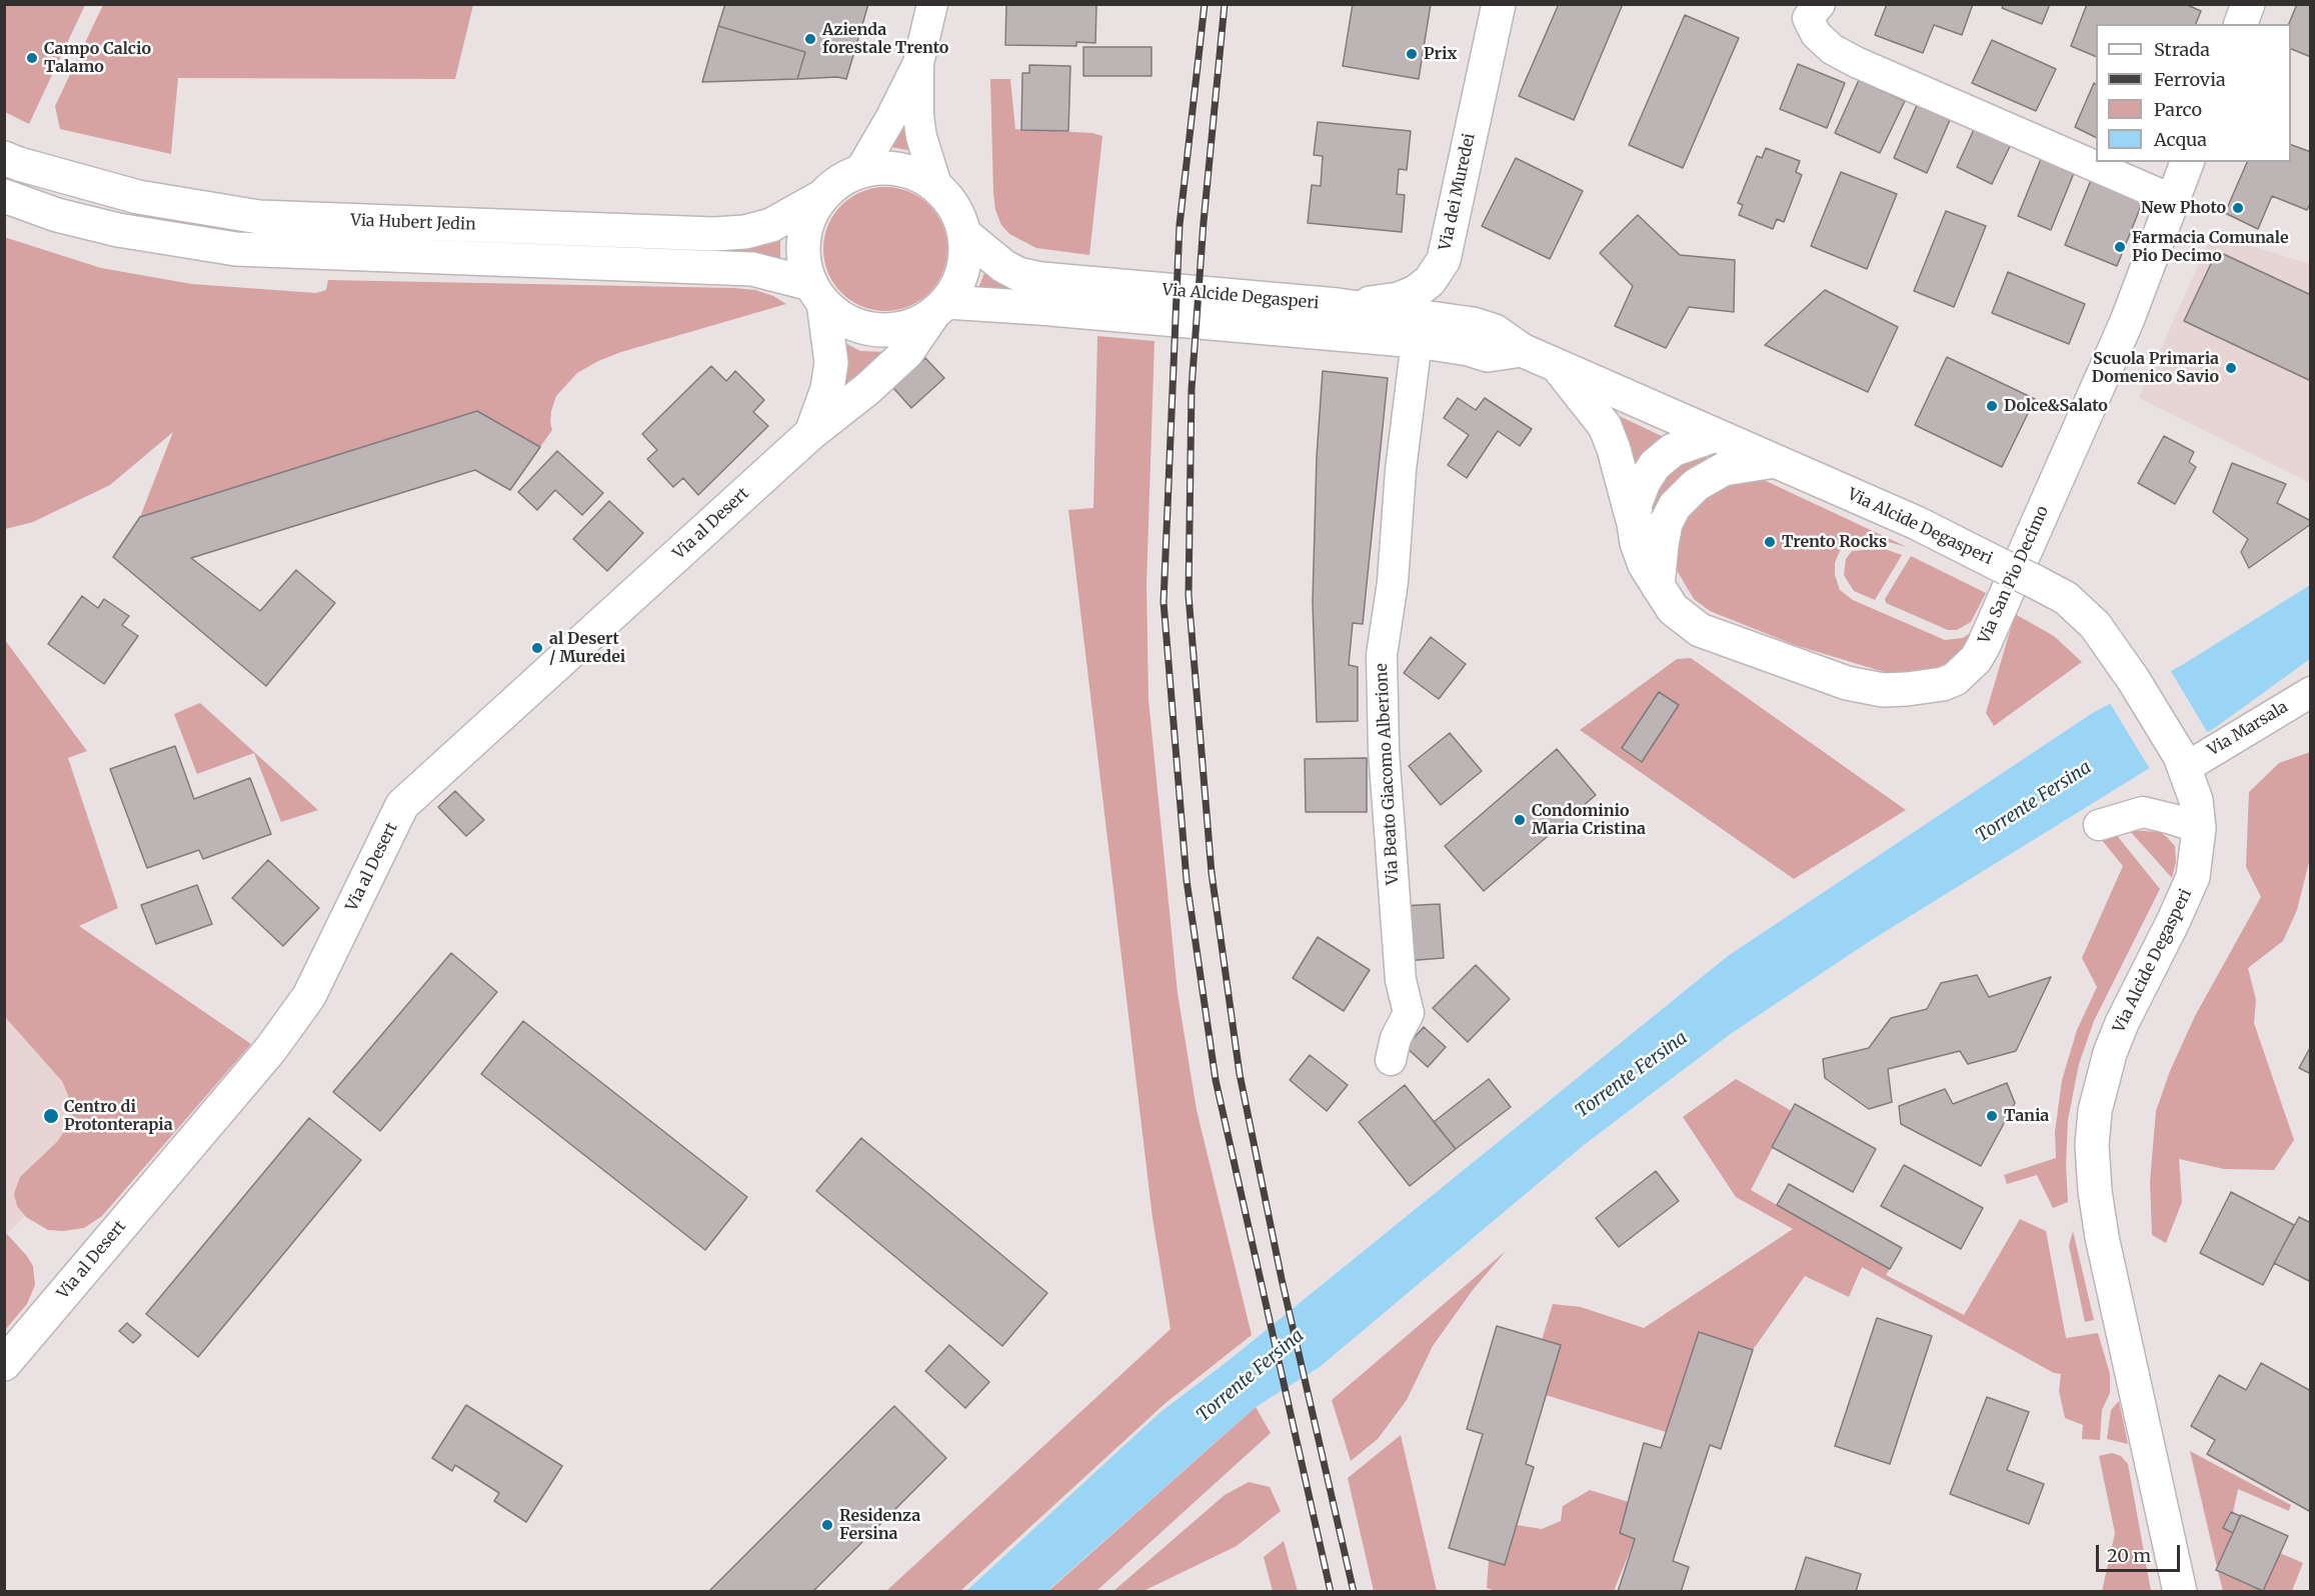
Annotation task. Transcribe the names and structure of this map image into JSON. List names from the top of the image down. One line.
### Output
{"streets":{"street":["Via dei Muredei","Via Hubert Jedin","Via Alcide Degasperi","Via al Desert","Via San Pio Decimo","Via Marsala","Via Beato Giacomo Alberione"]},"crossings":[["Via dei Muredei","Via Alcide Degasperi"],["Via Hubert Jedin","Via Alcide Degasperi"],["Via Hubert Jedin","Via al Desert"],["Via Alcide Degasperi","Via al Desert"],["Via Alcide Degasperi","Via San Pio Decimo"],["Via Alcide Degasperi","Via Marsala"],["Via Alcide Degasperi","Via Beato Giacomo Alberione"]],"water":["Torrente Fersina"],"places":["Azienda forestale Trento","Prix","Campo Calcio Talamo","New Photo","Farmacia Comunale Pio Decimo","Scuola Primaria Domenico Savio","Dolce&Salato","Trento Rocks","al Desert / Muredei","Condominio Maria Cristina","Centro di Protonterapia","Tania","Residenza Fersina"],"legend":["Strada","Ferrovia","Parco","Acqua"],"scale_bar":"20 m"}
